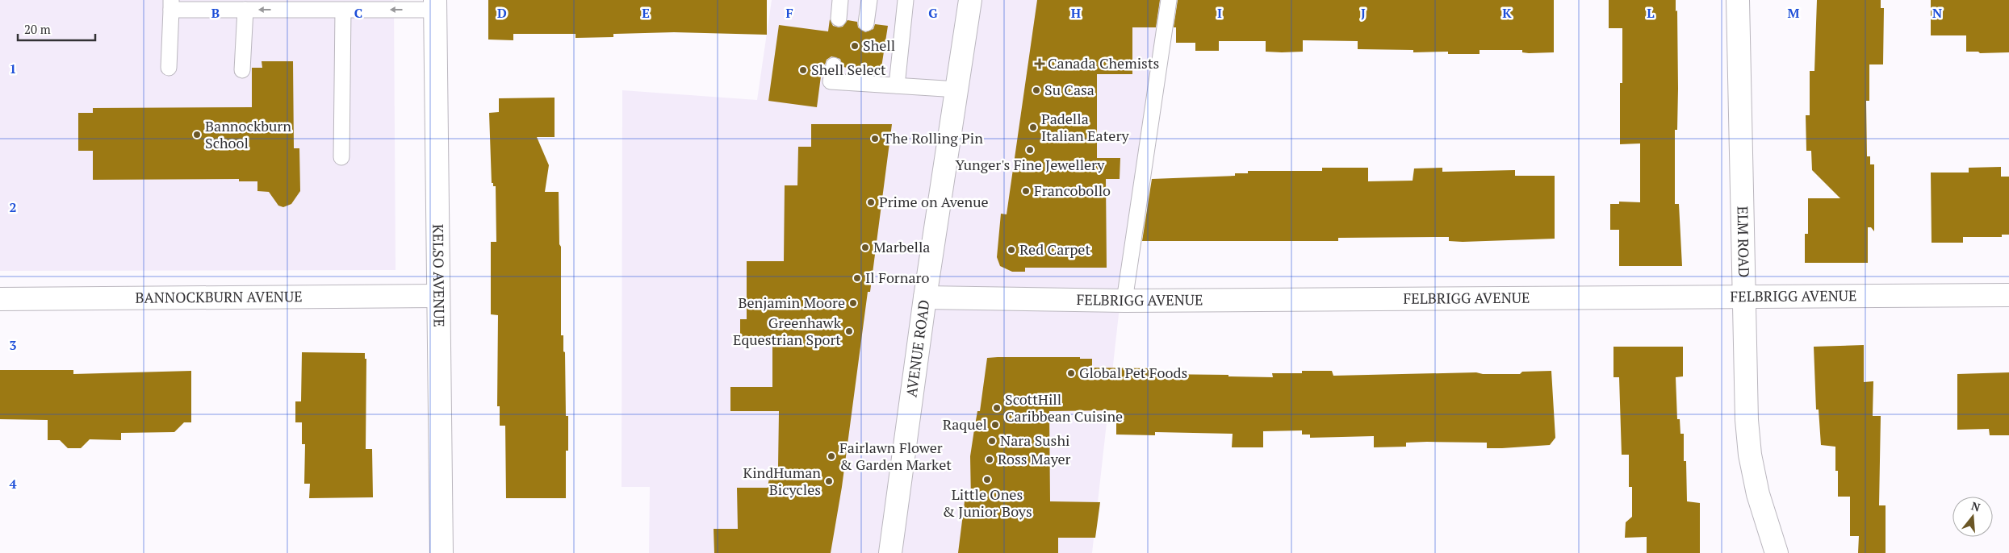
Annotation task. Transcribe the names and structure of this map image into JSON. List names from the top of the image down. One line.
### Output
{"streets":{"street":["ELM ROAD","KELSO AVENUE","FELBRIGG AVENUE","BANNOCKBURN AVENUE","AVENUE ROAD"]},"crossings":[["ELM ROAD","FELBRIGG AVENUE"],["KELSO AVENUE","BANNOCKBURN AVENUE"],["FELBRIGG AVENUE","AVENUE ROAD"]],"places":{"other":["Shell","Shell Select","Su Casa","Padella Italian Eatery","Bannockburn School","The Rolling Pin","Yunger's Fine Jewellery","Francobollo","Prime on Avenue","Marbella","Red Carpet","Il Fornaro","Benjamin Moore","Greenhawk Equestrian Sport","Global Pet Foods","ScottHill Caribbean Cuisine","Raquel","Nara Sushi","Fairlawn Flower & Garden Market","Ross Mayer","Little Ones & Junior Boys","KindHuman Bicycles"],"health":["Canada Chemists"]},"scale_bar":"20 m","north":"top","grid":{"columns":["B","C","D","E","F","G","H","I","J","K","L","M","N"],"rows":["1","2","3","4"]}}
